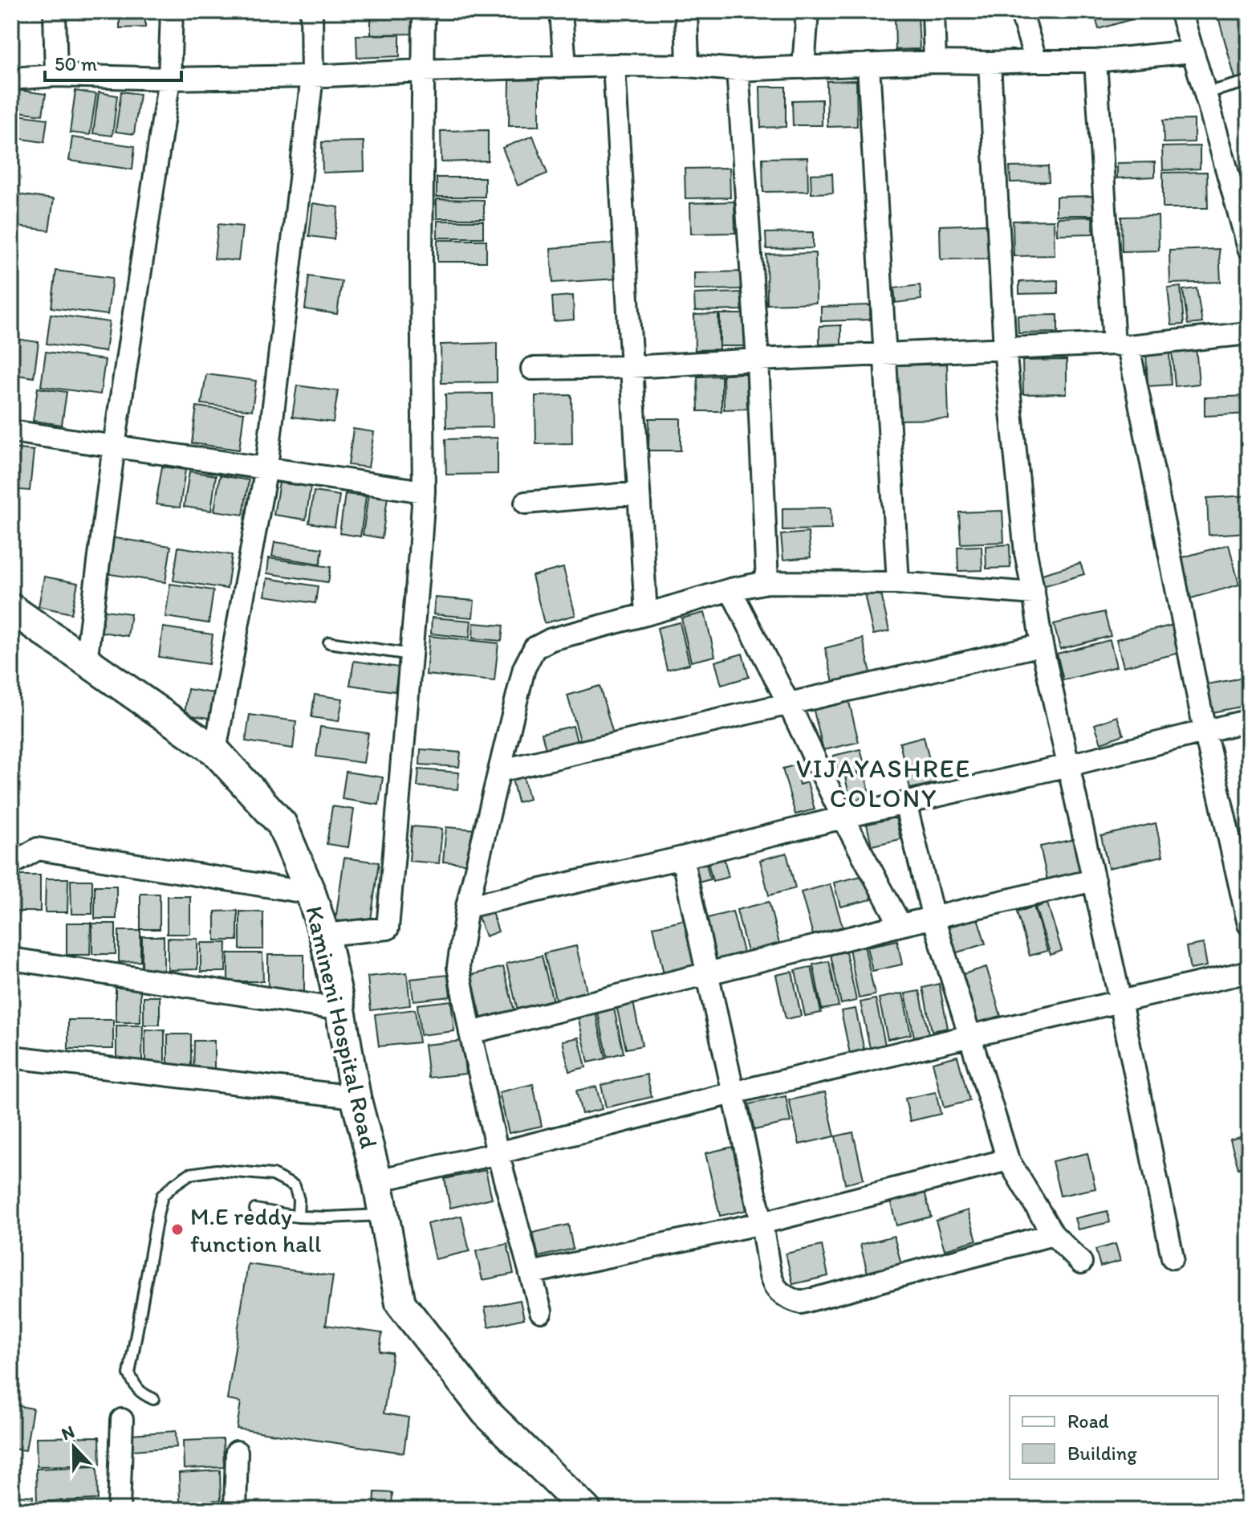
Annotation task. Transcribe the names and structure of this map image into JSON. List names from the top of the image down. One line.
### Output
{"streets":{"street":["Kamineni Hospital Road"]},"districts":["VIJAYASHREE COLONY"],"places":["M.E reddy function hall"],"legend":["Road","Building"],"scale_bar":"50 m","north":"top"}
